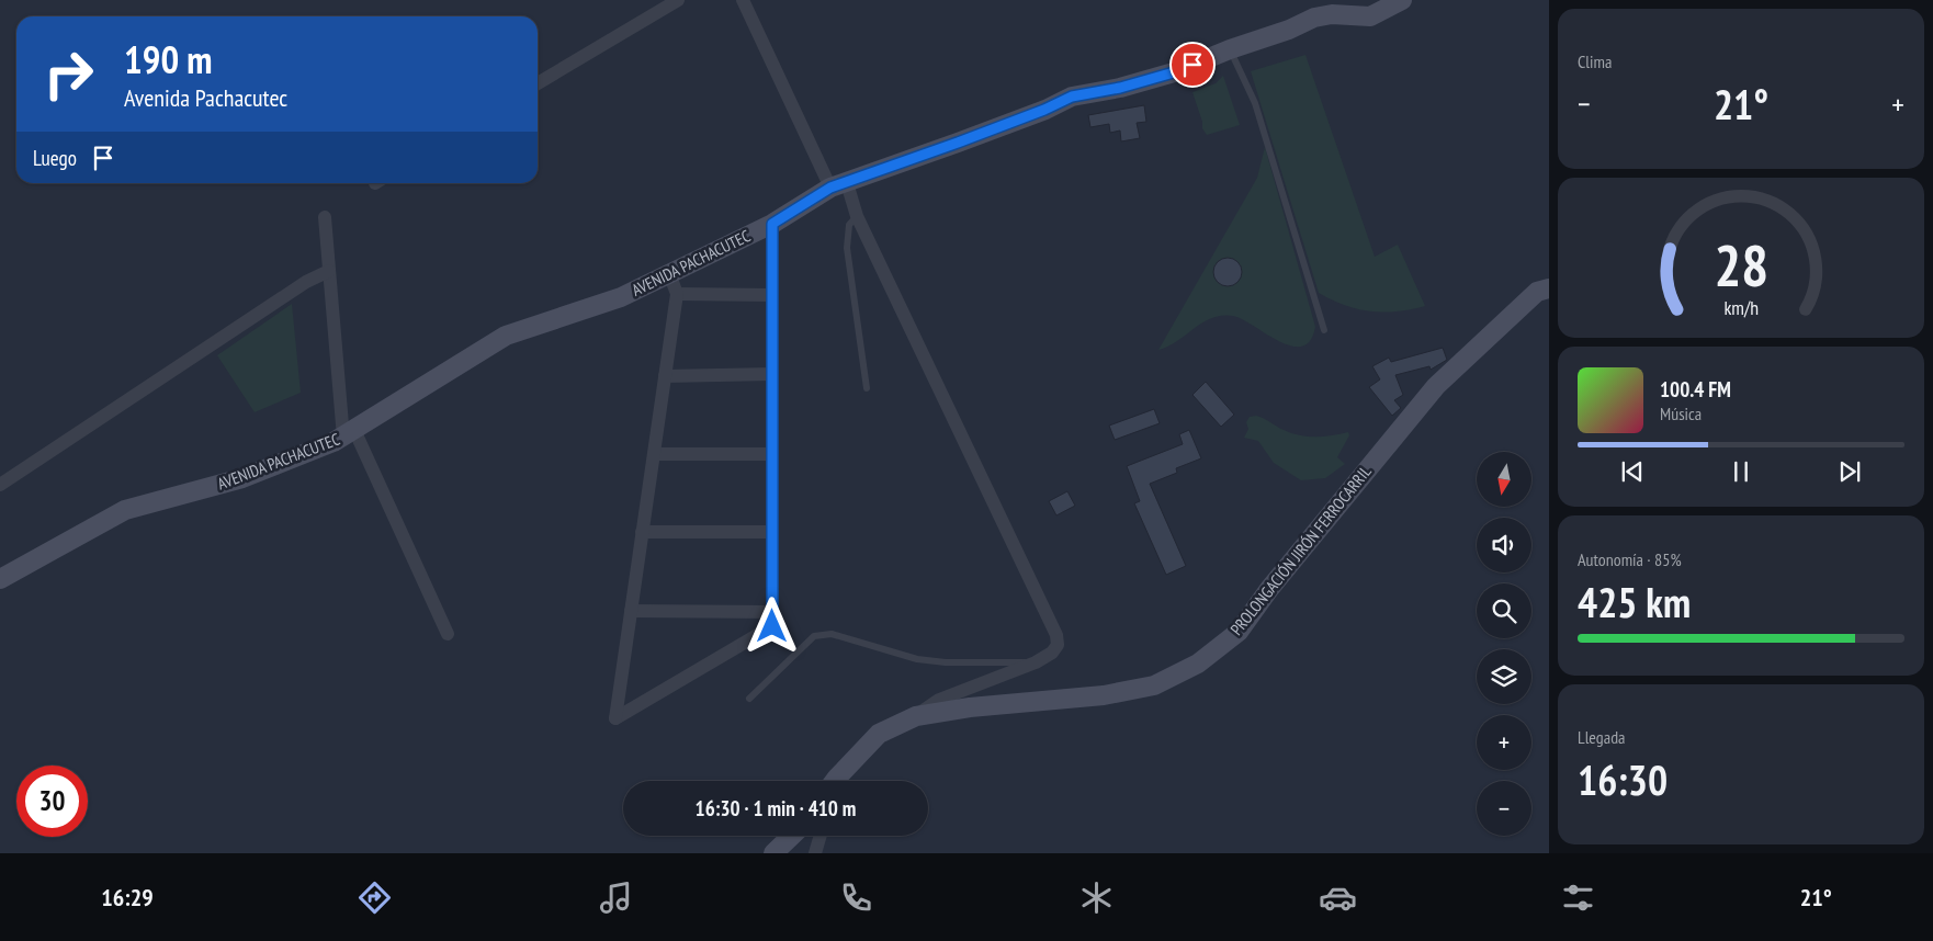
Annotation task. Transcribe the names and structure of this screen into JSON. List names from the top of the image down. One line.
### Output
{"streets":{"main road":["AVENIDA PACHACUTEC","PROLONGACIÓN JIRÓN FERROCARRIL"]},"north":"bottom","page":{"tile":["Clima",["Autonomía · 85%","425 km"],["Llegada","16:30"]],"turn":["190 m","Avenida Pachacutec"],"heat":["−","21°","+"],"then":"Luego","song":["100.4 FM","Música"],"map_buttons":["+","−"],"limit":"30","trip":"16:30 · 1 min · 410 m","tabs":["16:29","21°"],"gauge":["28","km/h"]}}
